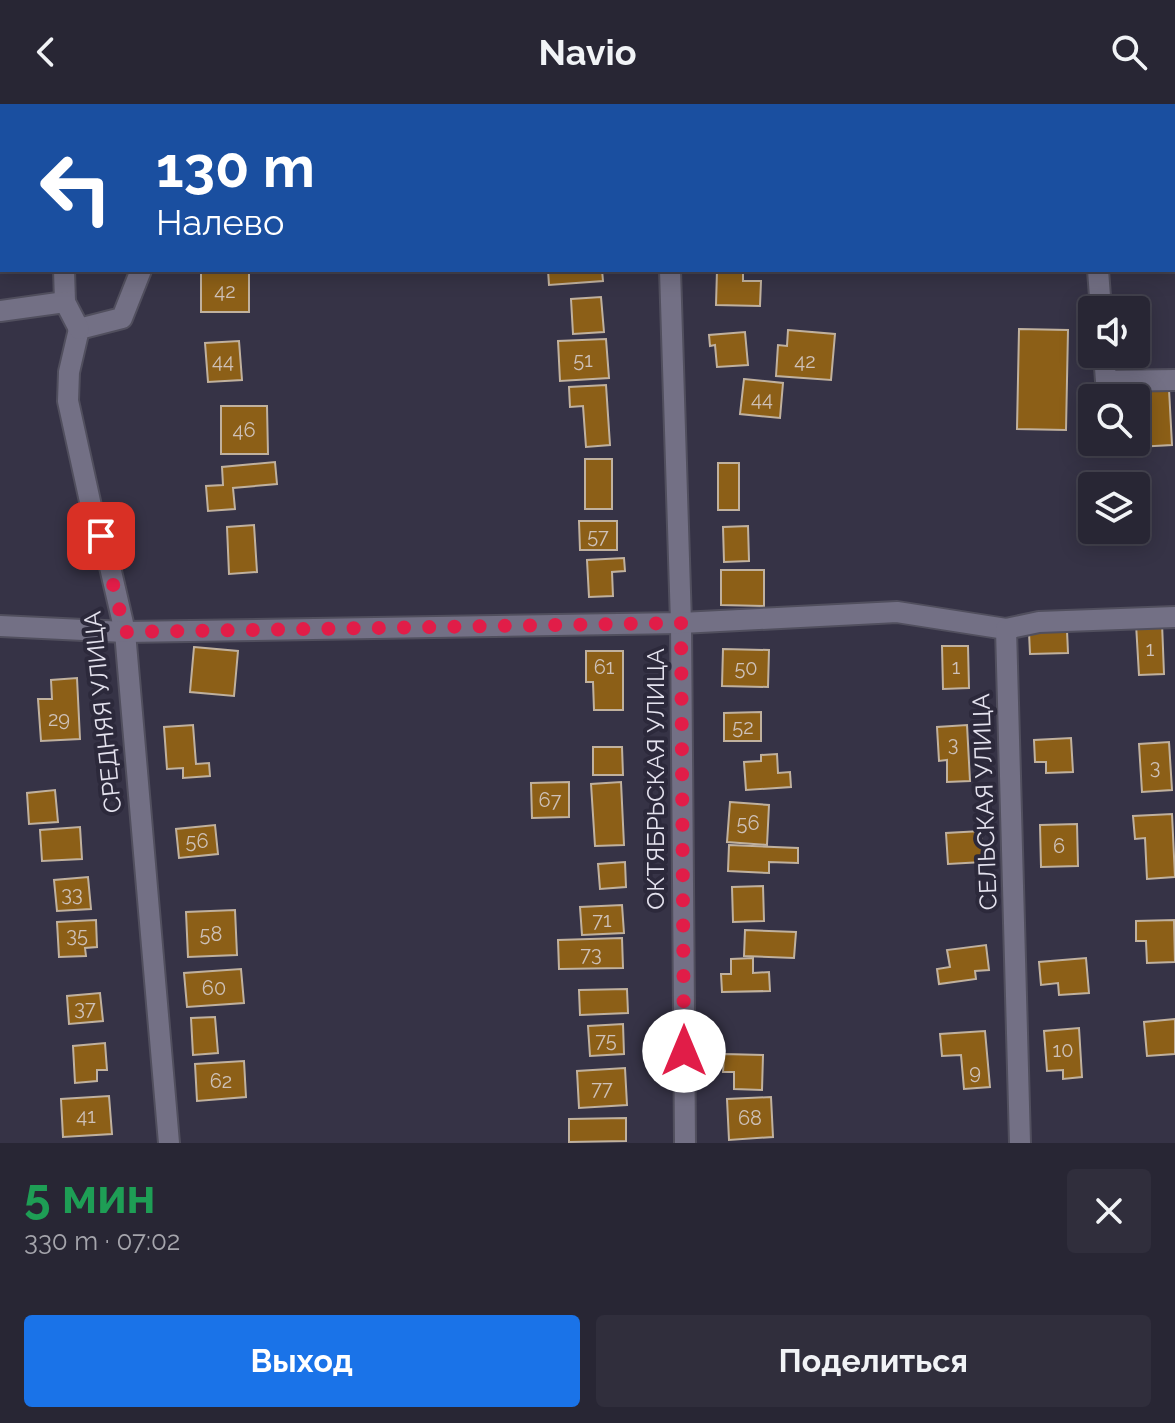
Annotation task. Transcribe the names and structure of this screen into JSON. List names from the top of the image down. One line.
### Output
{"streets":{"street":["СРЕДНЯЯ УЛИЦА","ОКТЯБРЬСКАЯ УЛИЦА","СЕЛЬСКАЯ УЛИЦА"]},"house_numbers":["42","51","44","42","44","46","57","1","61","1","50","29","52","3","3","67","56","56","6","33","71","58","35","73","60","37","75","10","9","62","77","41","68"],"page":{"header":"Navio","turn":["130 m","Налево"],"heading":["5 мин","330 m · 07:02"],"buttons":["Выход","Поделиться"]}}
